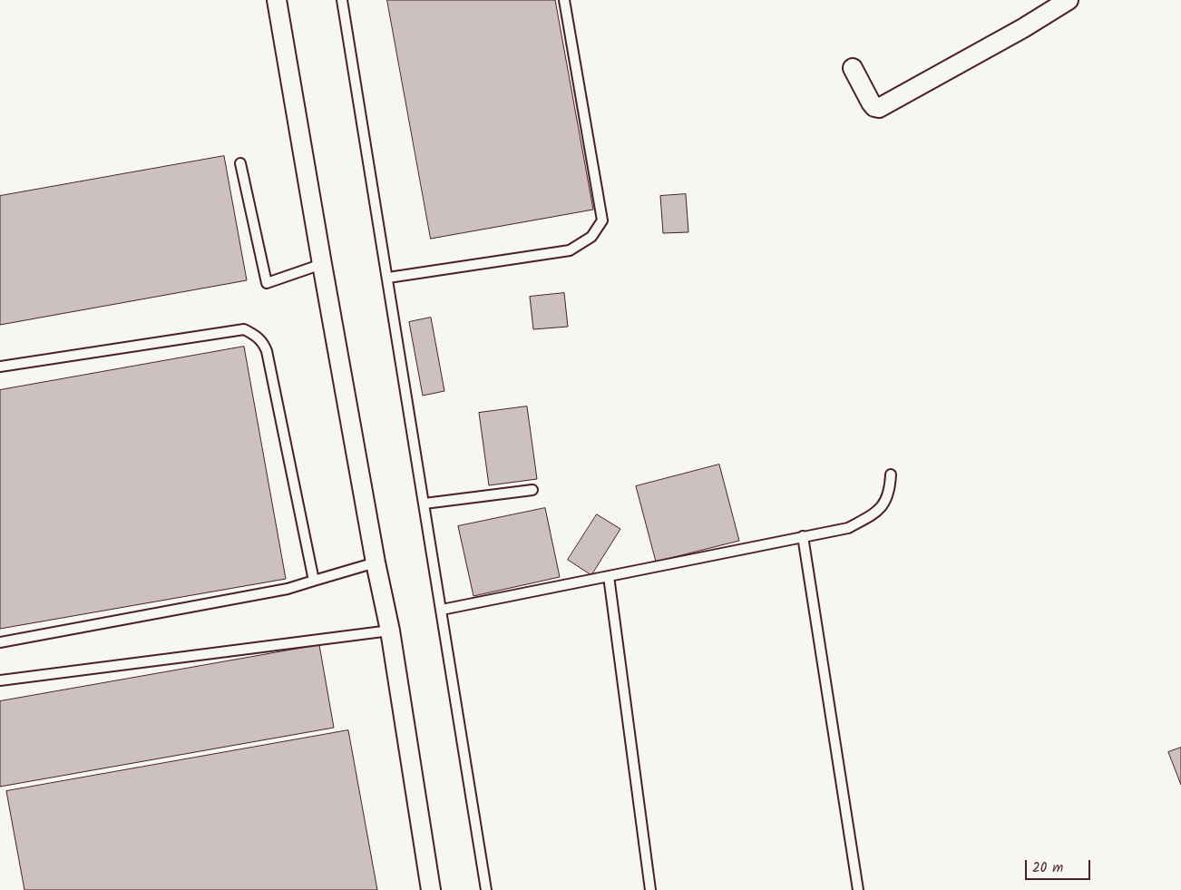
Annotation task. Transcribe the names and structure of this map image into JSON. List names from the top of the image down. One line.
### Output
{"scale_bar":"20 m"}
